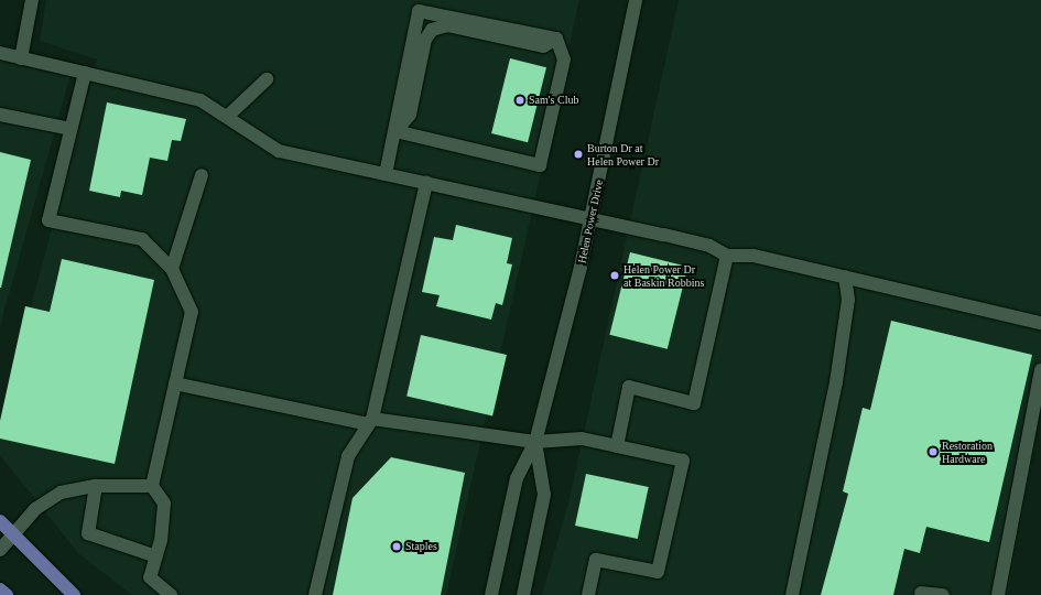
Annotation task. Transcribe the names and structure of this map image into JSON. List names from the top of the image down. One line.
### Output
{"streets":{"street":["Helen Power Drive"]},"places":["Sam's Club","Burton Dr at Helen Power Dr","Helen Power Dr at Baskin Robbins","Restoration Hardware","Staples"]}
